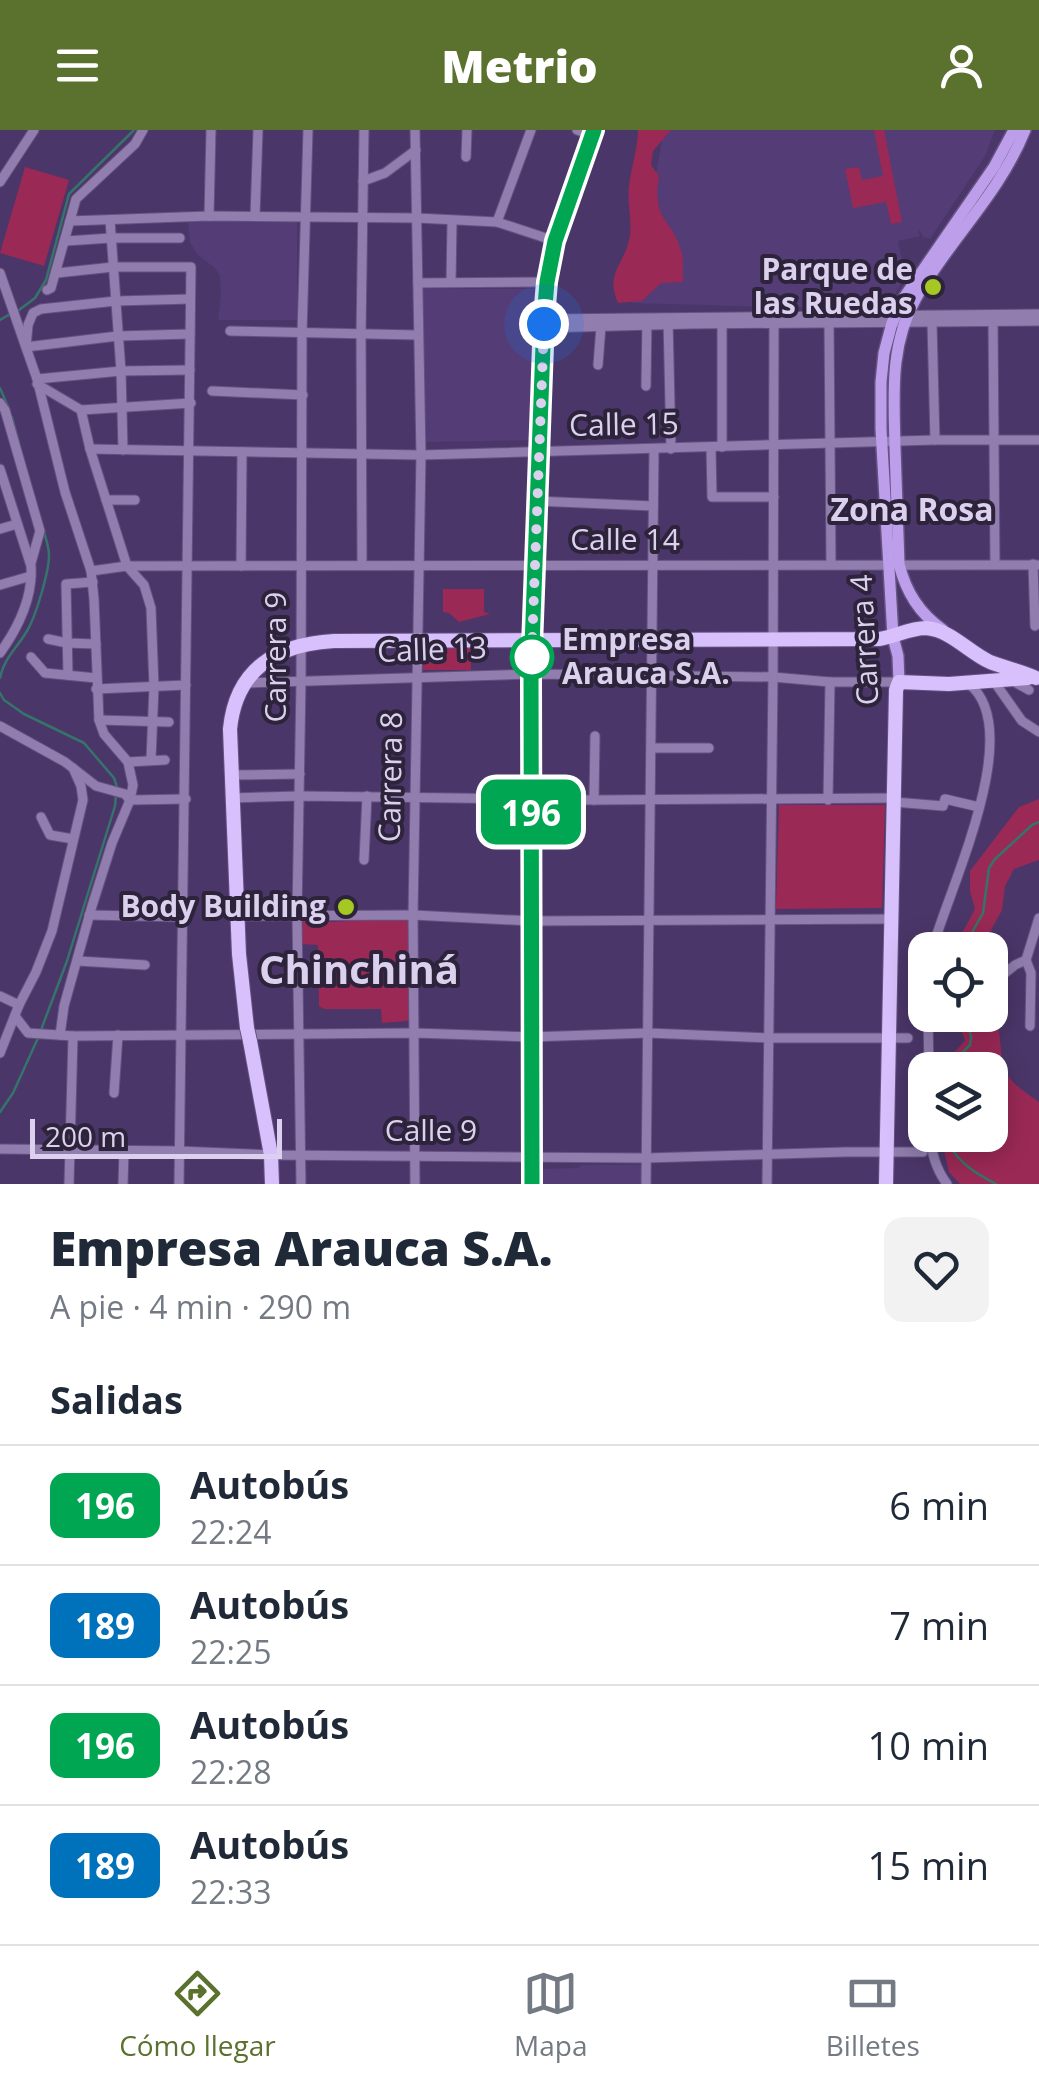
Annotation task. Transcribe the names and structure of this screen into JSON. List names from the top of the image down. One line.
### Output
{"streets":{"main road":["Carrera 4","Calle 13"],"street":["Calle 15","Calle 14","Carrera 9","Carrera 8","Calle 9"]},"crossings":[["Calle 15","Carrera 4"],["Calle 15","Carrera 9"],["Calle 15","Carrera 8"],["Calle 14","Carrera 4"],["Calle 14","Carrera 9"],["Calle 14","Carrera 8"],["Carrera 4","Calle 13"],["Carrera 4","Calle 9"],["Calle 13","Carrera 9"],["Calle 13","Carrera 8"],["Carrera 9","Calle 9"],["Carrera 8","Calle 9"]],"districts":["Zona Rosa","Chinchiná"],"places":["Parque de las Ruedas","Empresa Arauca S.A.","Body Building"],"lines":["bus line 196"],"scale_bar":"200 m","page":{"header":"Metrio","on_map":"196","scale":"200 m","heading":[["Empresa Arauca S.A.","A pie · 4 min · 290 m"],"Salidas"],"list":[{"mark":"196","name":"Autobús","note":"22:24","value":"6 min"},{"mark":"189","name":"Autobús","note":"22:25","value":"7 min"},{"mark":"196","name":"Autobús","note":"22:28","value":"10 min"},{"mark":"189","name":"Autobús","note":"22:33","value":"15 min"}],"tabs":["Cómo llegar","Mapa","Billetes"]}}
